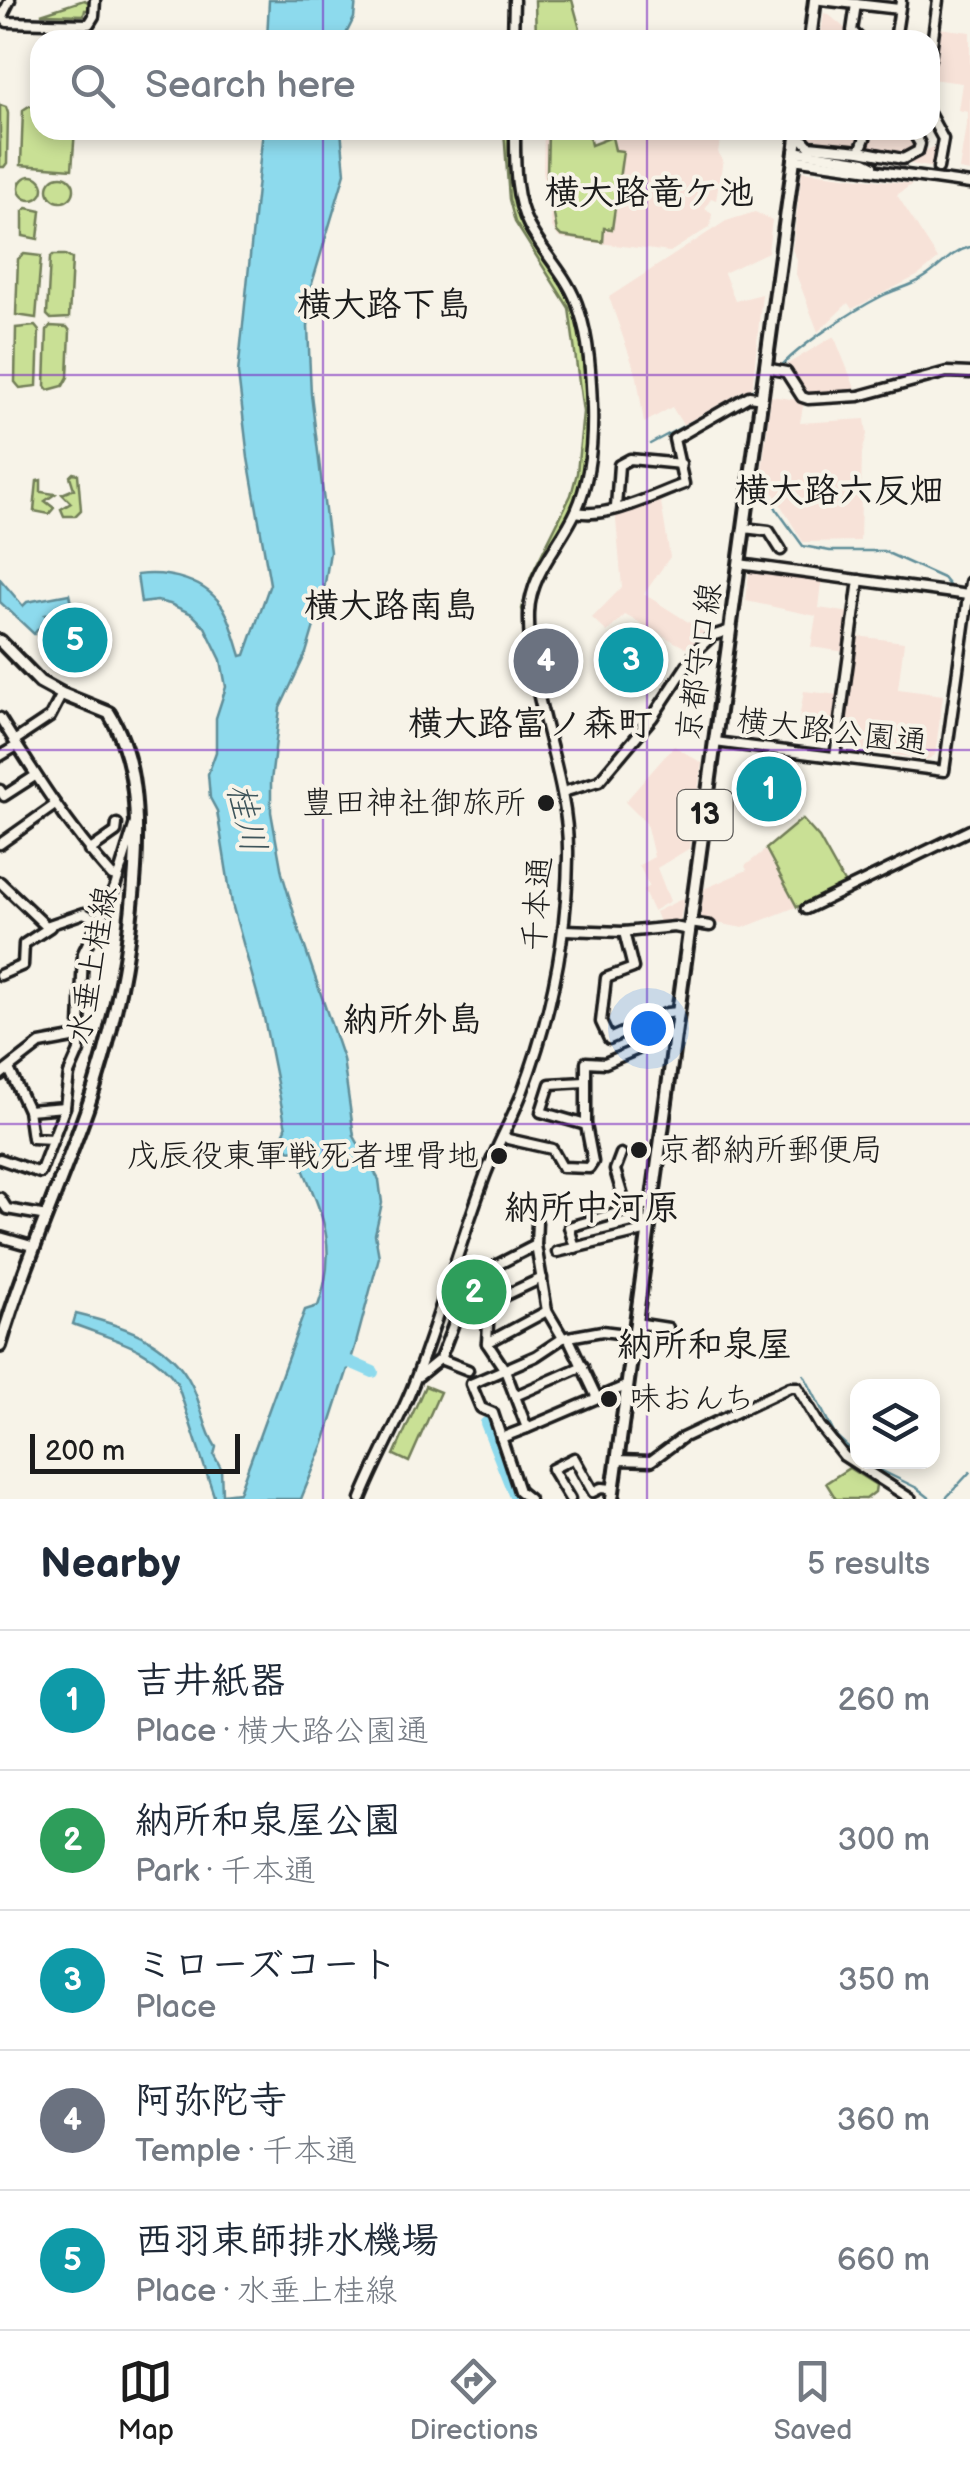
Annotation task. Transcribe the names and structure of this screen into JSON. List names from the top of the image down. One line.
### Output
{"streets":{"main road":["京都守口線","13","水垂上桂線"],"street":["横大路公園通","千本通"]},"crossings":[["京都守口線","横大路公園通"]],"districts":["横大路竜ケ池","横大路下島","横大路六反畑","横大路南島","横大路富ノ森町","納所外島","納所中河原","納所和泉屋"],"water":["桂川"],"places":["豊田神社御旅所","京都納所郵便局","戊辰役東軍戦死者埋骨地","味おんち"],"scale_bar":"200 m","page":{"search":"Search here","pins":["5","3","4","1","2"],"scale":"200 m","heading":["Nearby","5 results"],"list":[{"mark":"1","name":"吉井紙器","note":"Place · 横大路公園通","value":"260 m"},{"mark":"2","name":"納所和泉屋公園","note":"Park · 千本通","value":"300 m"},{"mark":"3","name":"ミローズコート","note":"Place","value":"350 m"},{"mark":"4","name":"阿弥陀寺","note":"Temple · 千本通","value":"360 m"},{"mark":"5","name":"西羽束師排水機場","note":"Place · 水垂上桂線","value":"660 m"}],"nav":["Map","Directions","Saved"]}}
